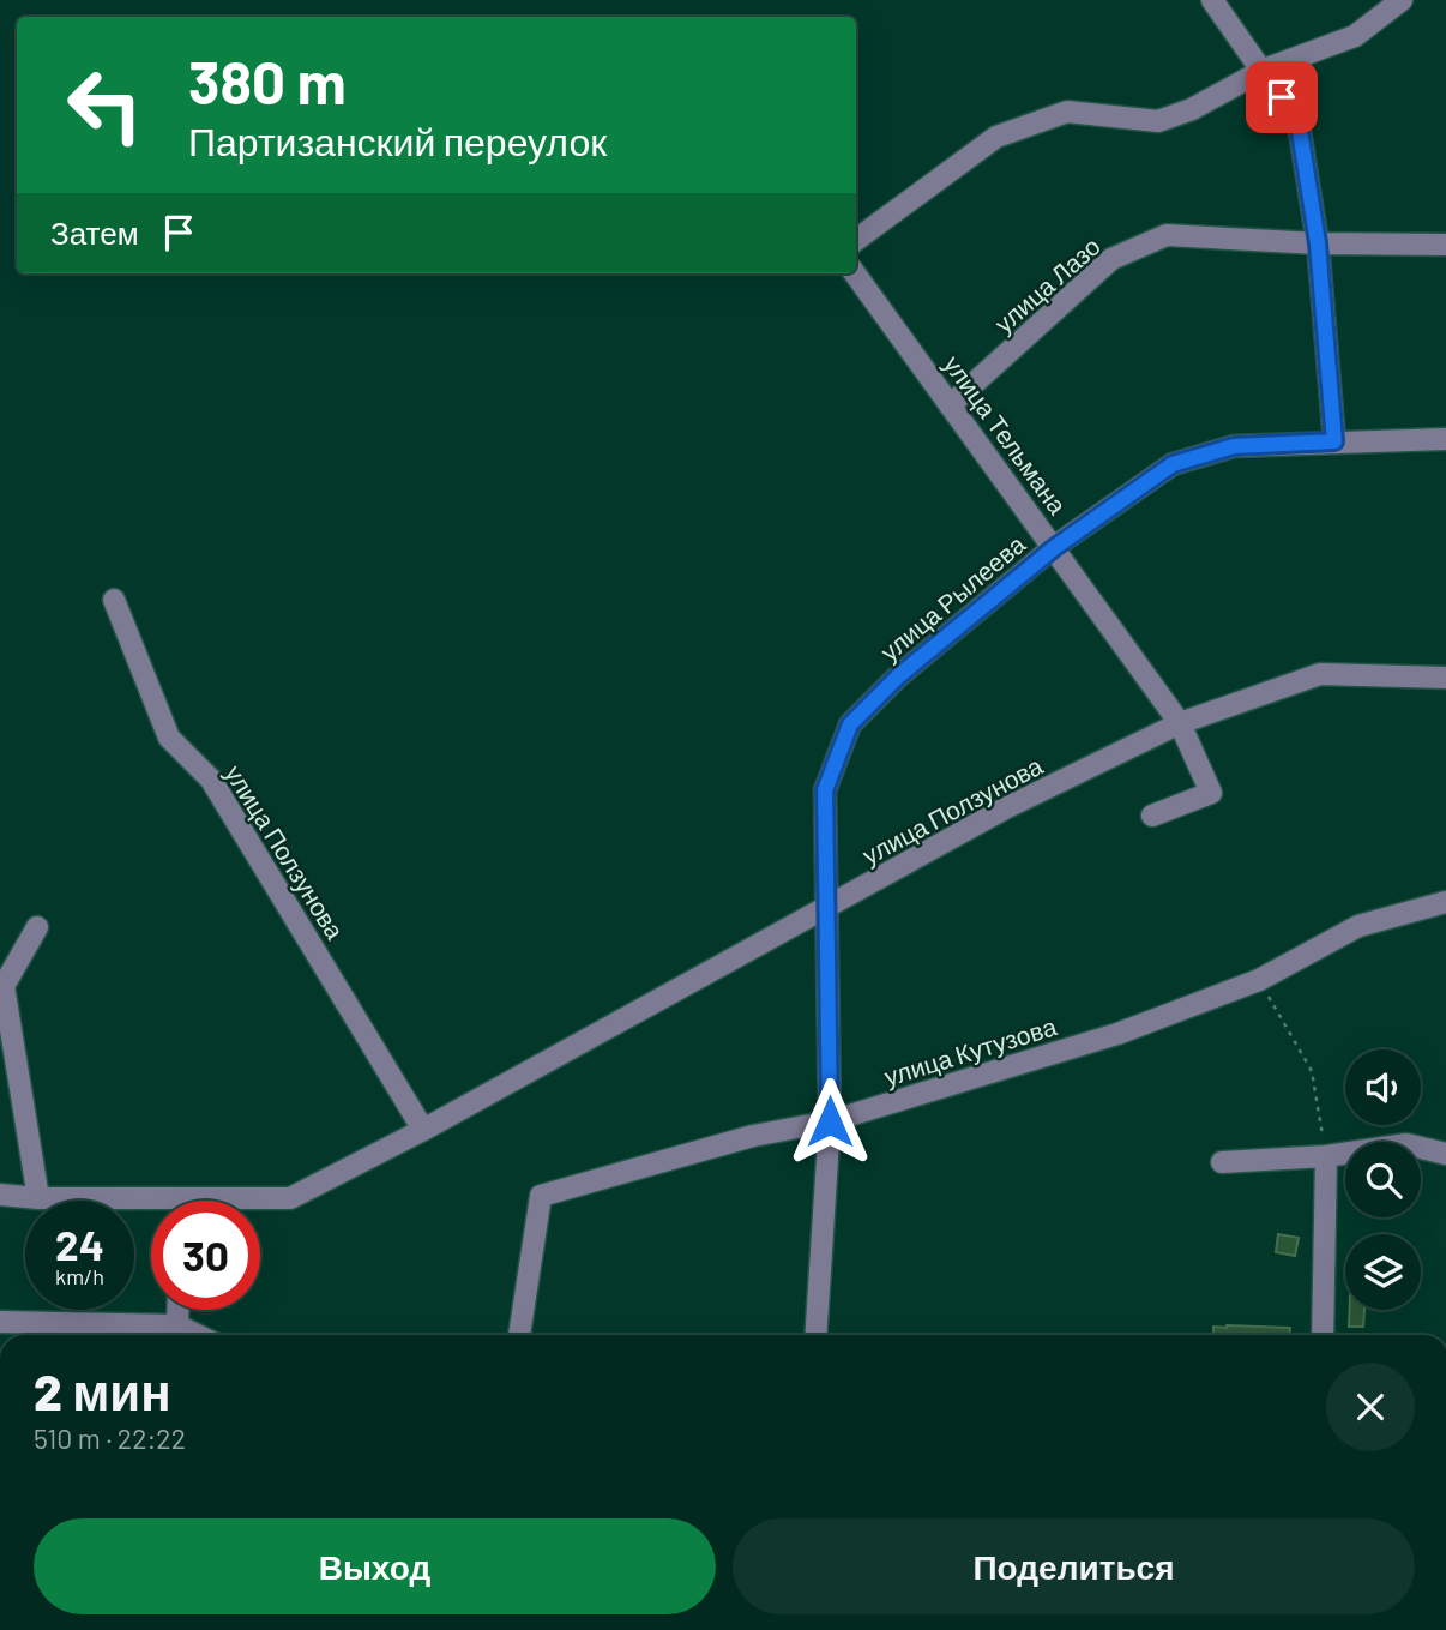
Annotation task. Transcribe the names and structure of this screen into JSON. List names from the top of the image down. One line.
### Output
{"streets":{"street":["улица Лазо","улица Тельмана","улица Рылеева","улица Ползунова","улица Кутузова"]},"crossings":[["улица Лазо","улица Тельмана"],["улица Тельмана","улица Рылеева"],["улица Тельмана","улица Ползунова"],["улица Рылеева","улица Ползунова"],["улица Рылеева","улица Кутузова"]],"page":{"turn":["380 m","Партизанский переулок"],"then":"Затем","speed":"24 km/h","limit":"30","heading":["2 мин","510 m · 22:22"],"buttons":["Выход","Поделиться"]}}
